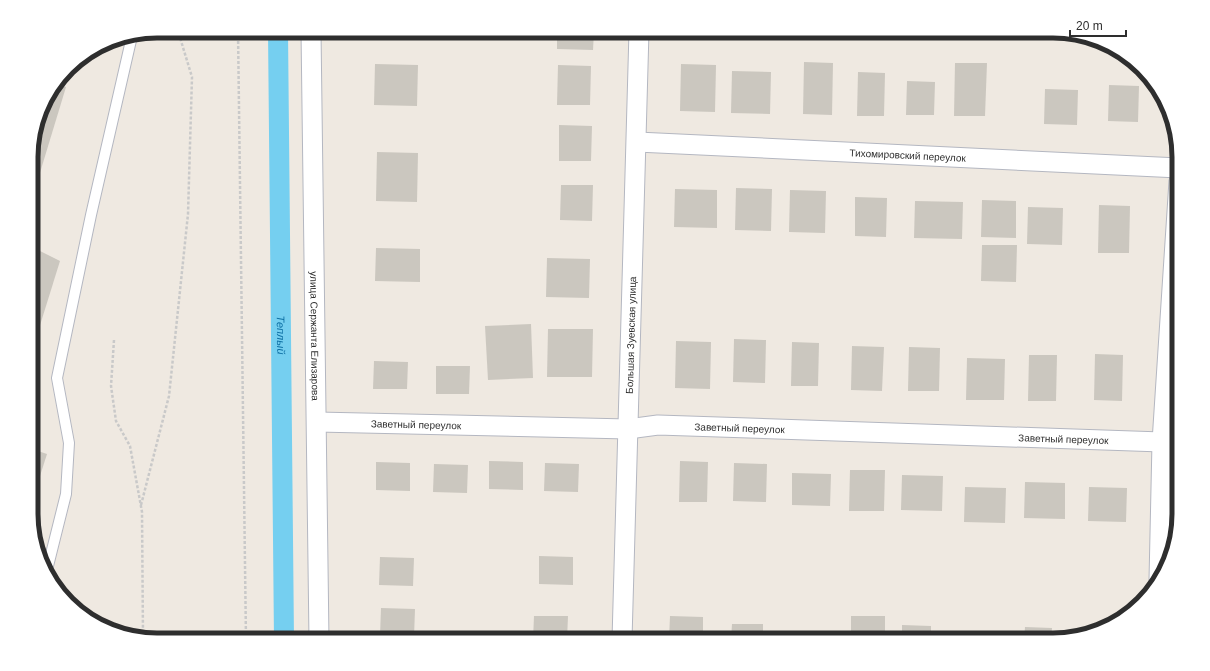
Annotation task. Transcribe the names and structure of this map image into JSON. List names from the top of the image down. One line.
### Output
{"streets":{"street":["Тихомировский переулок","улица Сержанта Елизарова","Большая Зуевская улица","Заветный переулок"]},"crossings":[["Тихомировский переулок","Большая Зуевская улица"],["улица Сержанта Елизарова","Заветный переулок"],["Большая Зуевская улица","Заветный переулок"]],"water":["Теплый"],"scale_bar":"20 m"}
